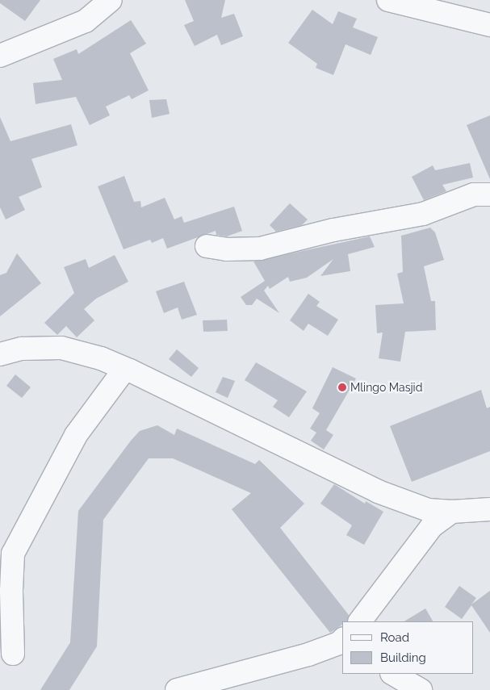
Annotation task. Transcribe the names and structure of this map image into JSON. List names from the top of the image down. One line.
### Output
{"places":["Mlingo Masjid"],"legend":["Road","Building"]}
